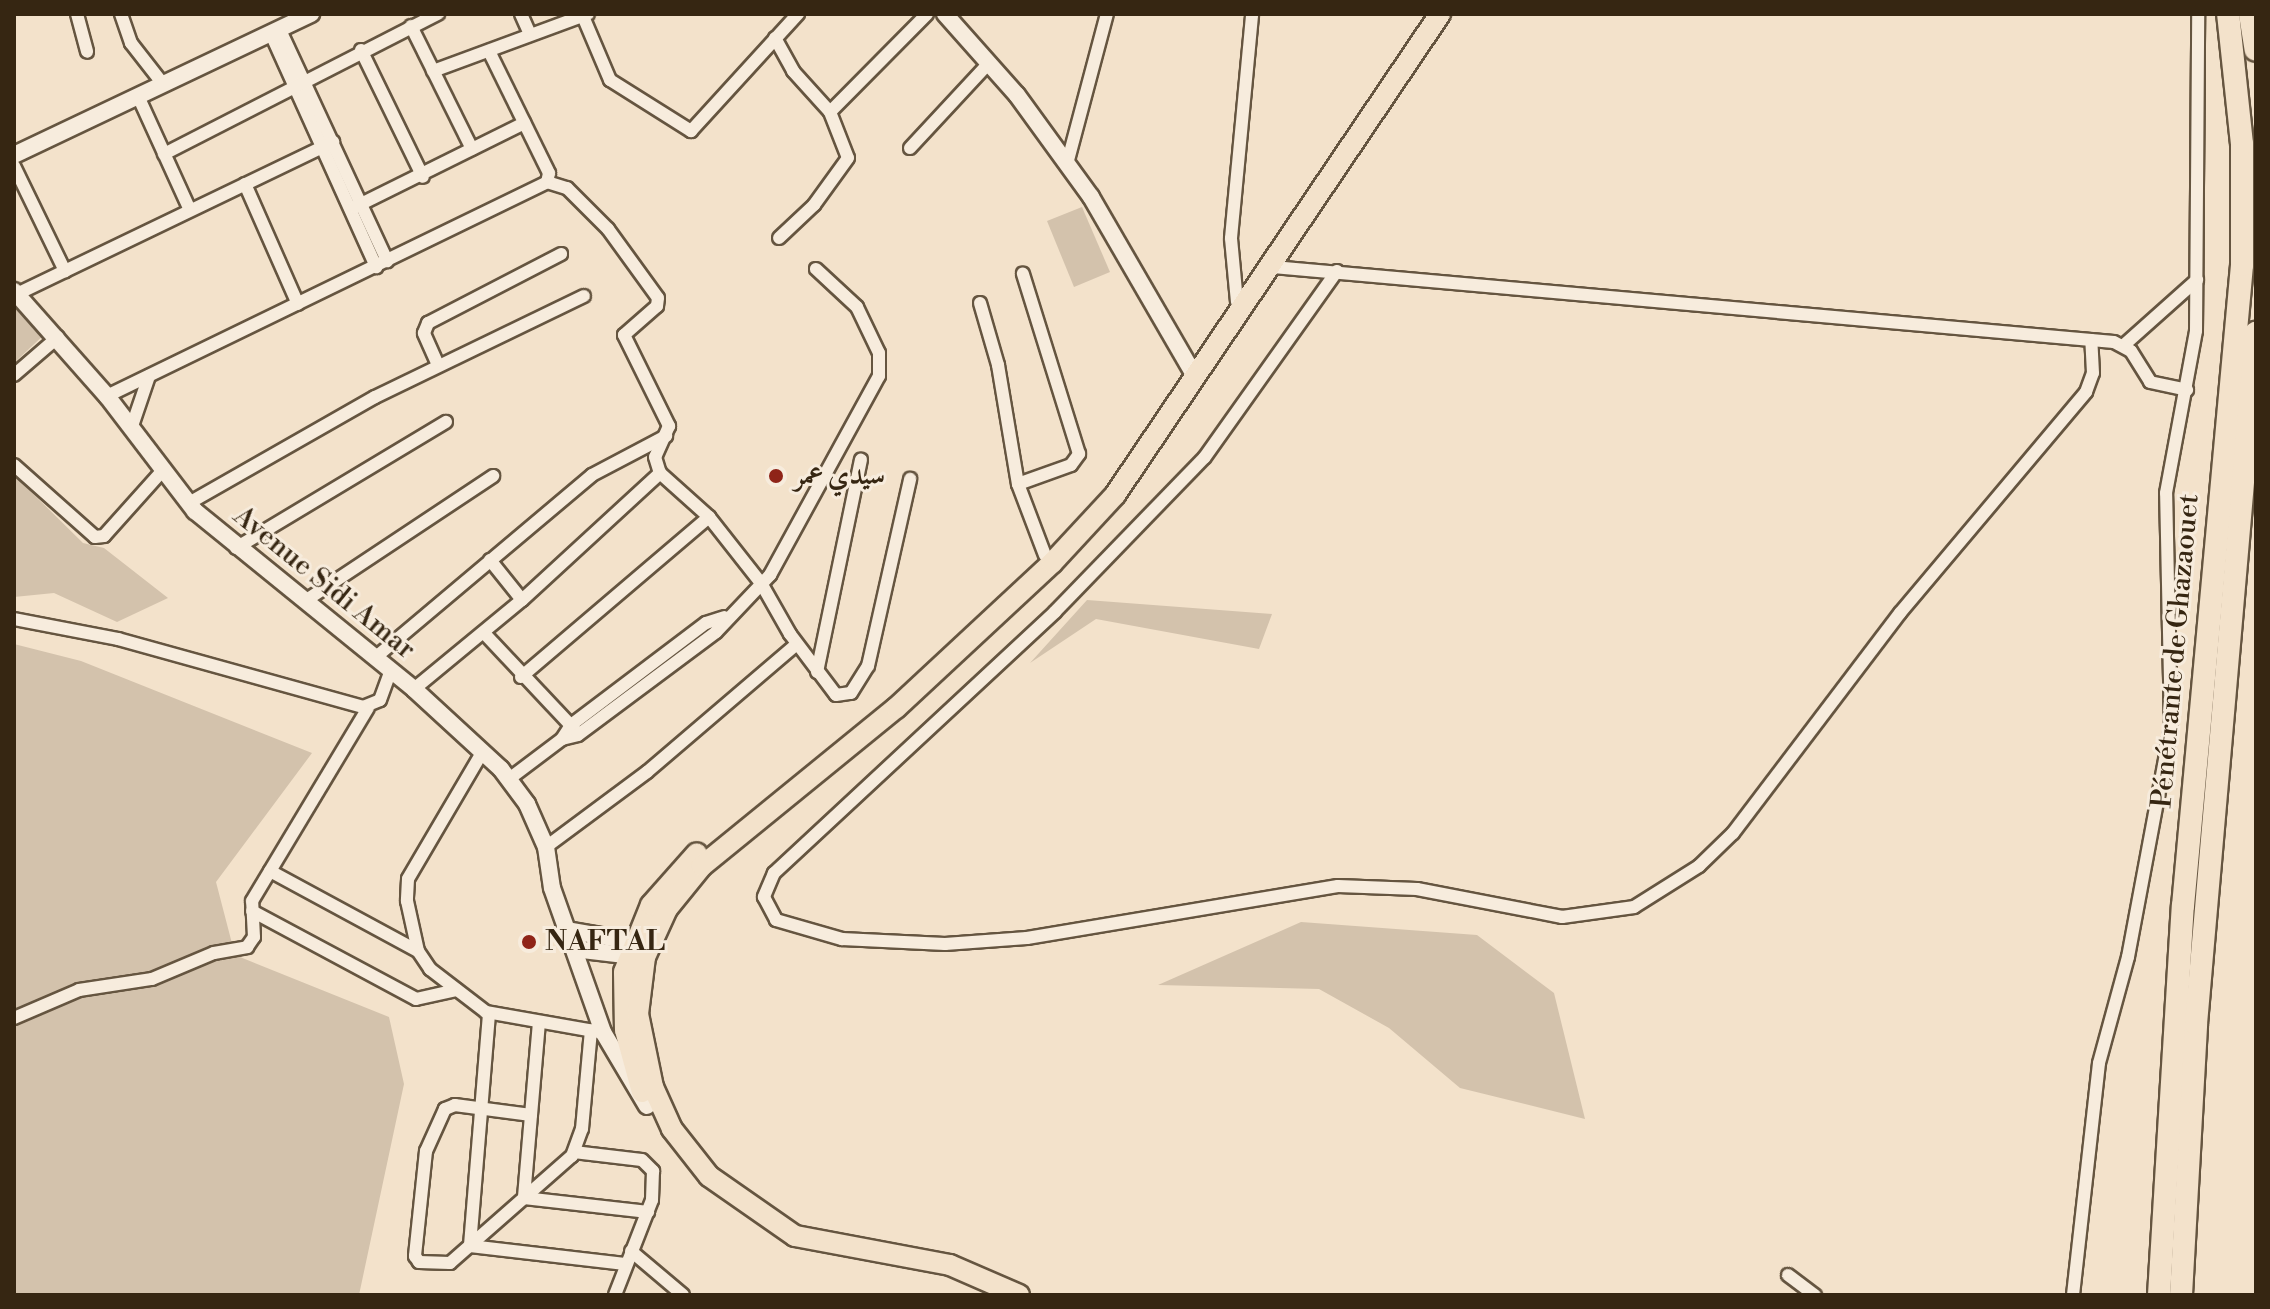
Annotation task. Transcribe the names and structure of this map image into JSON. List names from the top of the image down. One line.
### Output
{"streets":{"highway":["Pénétrante de Ghazaouet"],"street":["Avenue Sidi Amar"]},"places":["سيدي عمر","NAFTAL"]}
